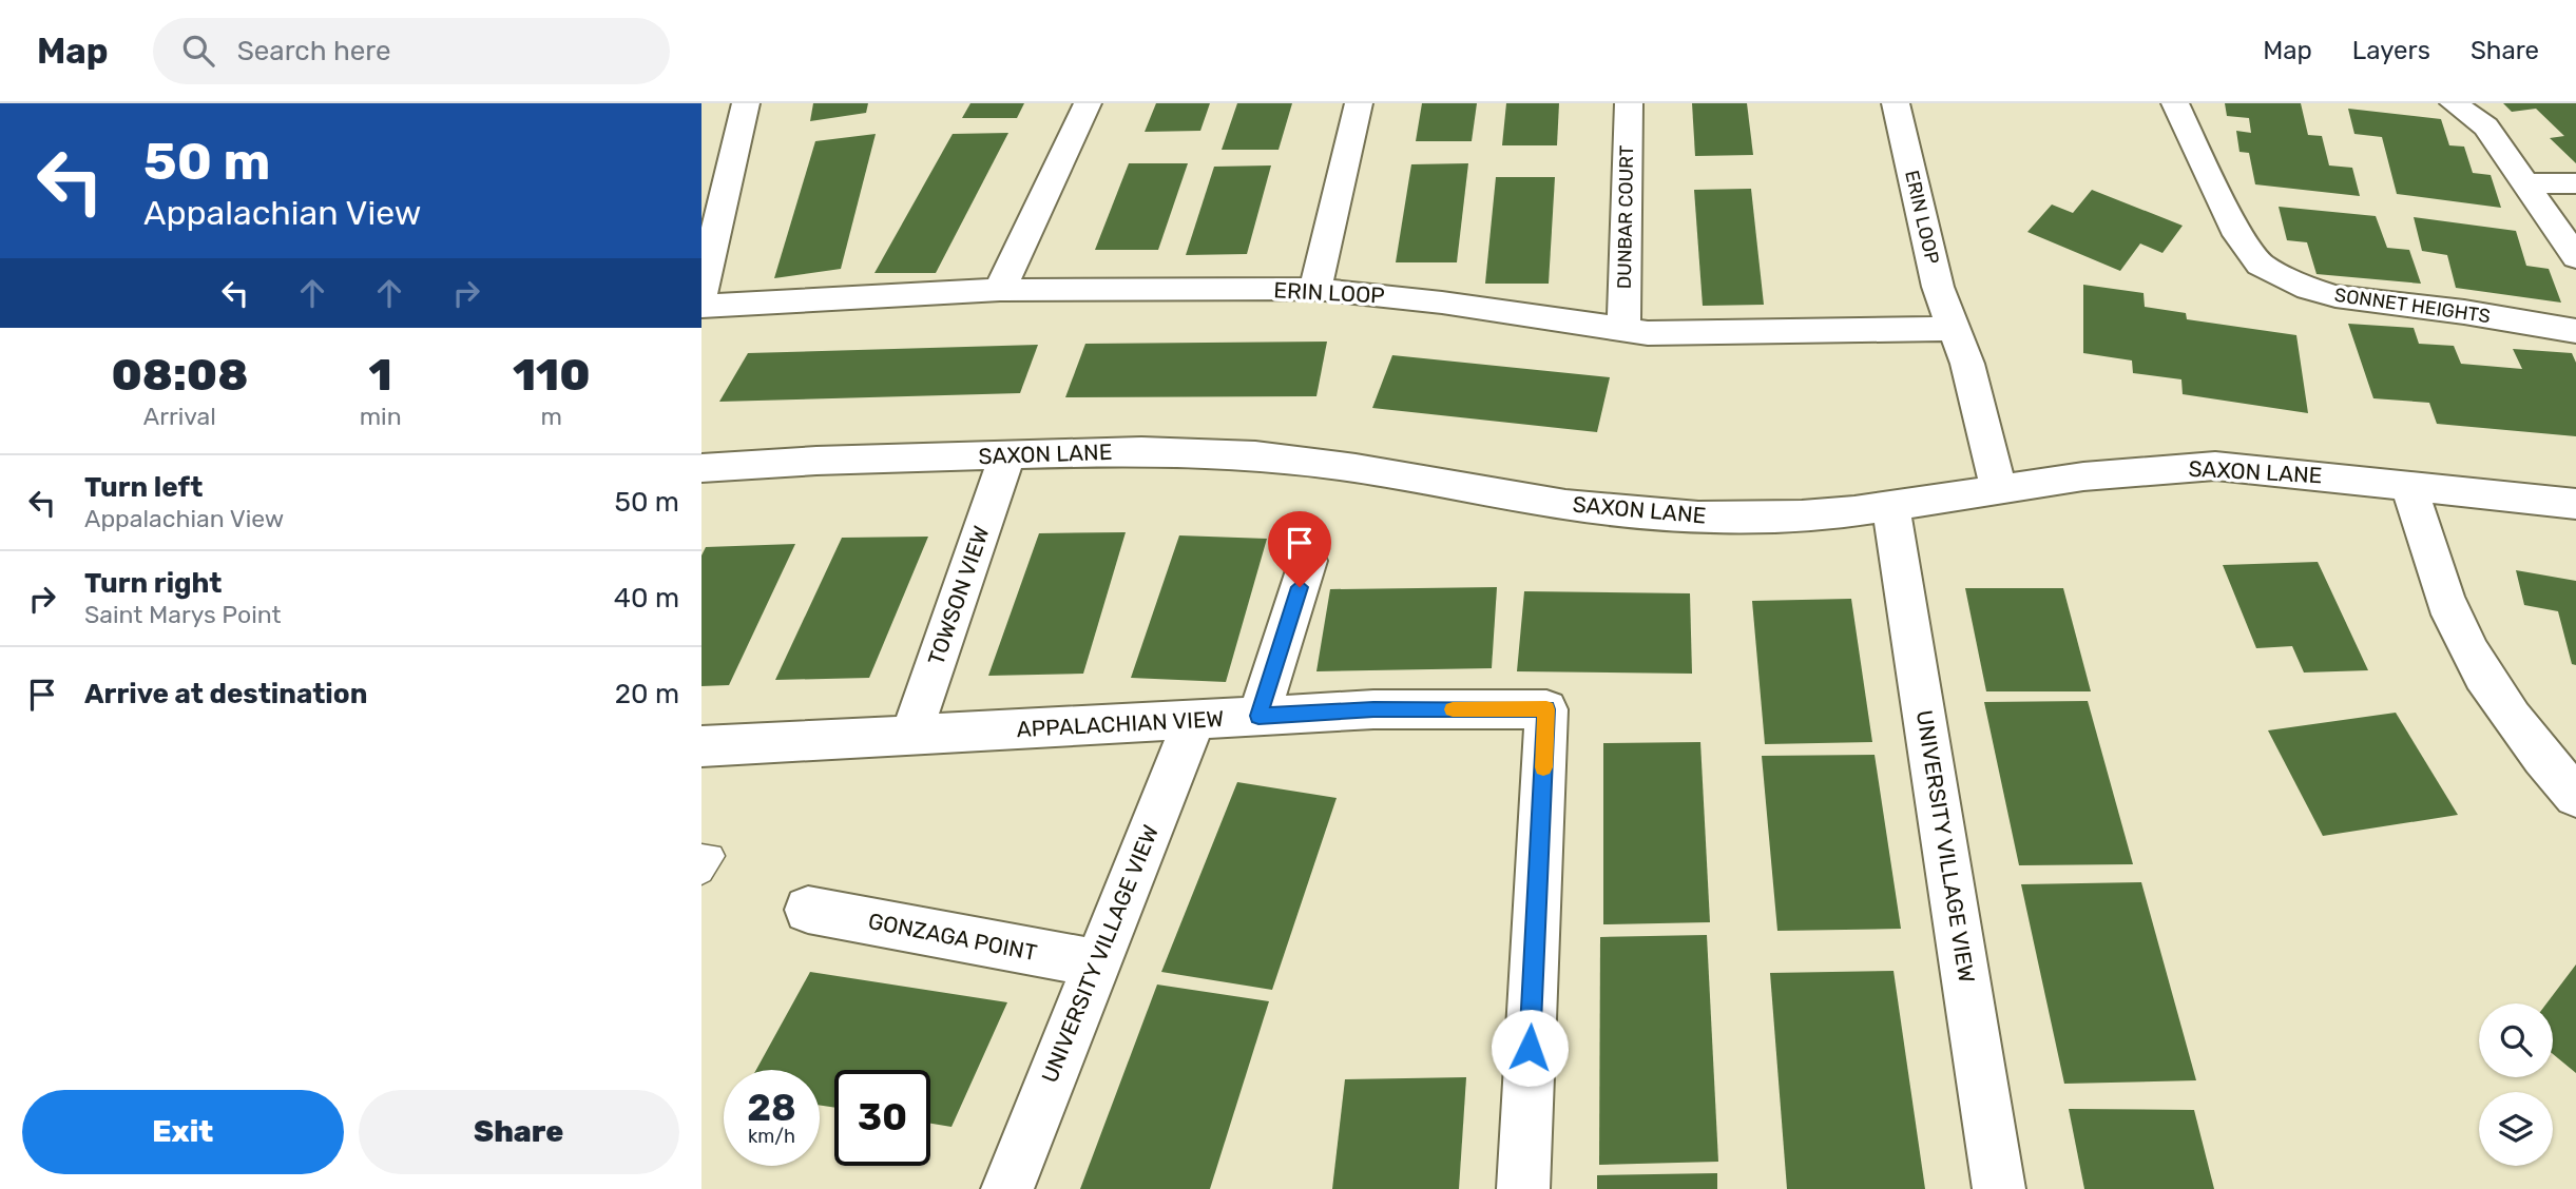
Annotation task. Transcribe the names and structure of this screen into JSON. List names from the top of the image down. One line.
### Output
{"streets":{"street":["DUNBAR COURT","ERIN LOOP","SONNET HEIGHTS","SAXON LANE","TOWSON VIEW","APPALACHIAN VIEW","UNIVERSITY VILLAGE VIEW","GONZAGA POINT"]},"crossings":[["DUNBAR COURT","ERIN LOOP"],["ERIN LOOP","SAXON LANE"],["SAXON LANE","TOWSON VIEW"],["SAXON LANE","UNIVERSITY VILLAGE VIEW"],["TOWSON VIEW","APPALACHIAN VIEW"],["APPALACHIAN VIEW","UNIVERSITY VILLAGE VIEW"],["UNIVERSITY VILLAGE VIEW","GONZAGA POINT"]],"page":{"header":"Map","search":"Search here","nav":["Map","Layers","Share"],"turn":["50 m","Appalachian View"],"eta":["08:08","Arrival","1","min","110","m"],"list":[{"name":"Turn left","note":"Appalachian View","value":"50 m"},{"name":"Turn right","note":"Saint Marys Point","value":"40 m"},{"name":"Arrive at destination","value":"20 m"}],"speed":"28 km/h","limit":"30","buttons":["Exit","Share"]}}
